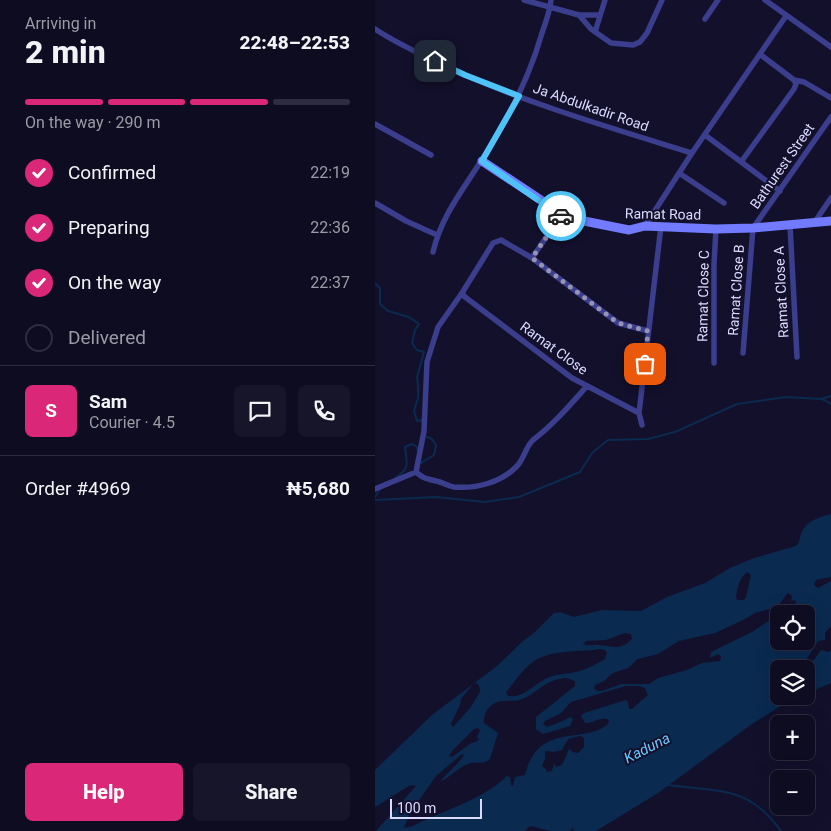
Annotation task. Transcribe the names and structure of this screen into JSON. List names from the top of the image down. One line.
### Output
{"streets":{"street":["Ja Abdulkadir Road","Bathurest Street","Ramat Road","Ramat Close B","Ramat Close A","Ramat Close C","Ramat Close"]},"crossings":[["Bathurest Street","Ramat Road"],["Bathurest Street","Ramat Close B"],["Ramat Road","Ramat Close B"],["Ramat Road","Ramat Close A"],["Ramat Road","Ramat Close C"]],"water":["Kaduna"],"scale_bar":"100 m","page":{"heading":["2 min","Arriving in","22:48–22:53"],"panel":["Sam","Courier · 4.5","Order #4969","₦5,680"],"bar":"On the way · 290 m","list":[["Confirmed","22:19"],["Preparing","22:36"],["On the way","22:37"],"Delivered"],"round":"S","map_buttons":["+","−"],"buttons":["Help","Share"],"scale":"100 m"}}
